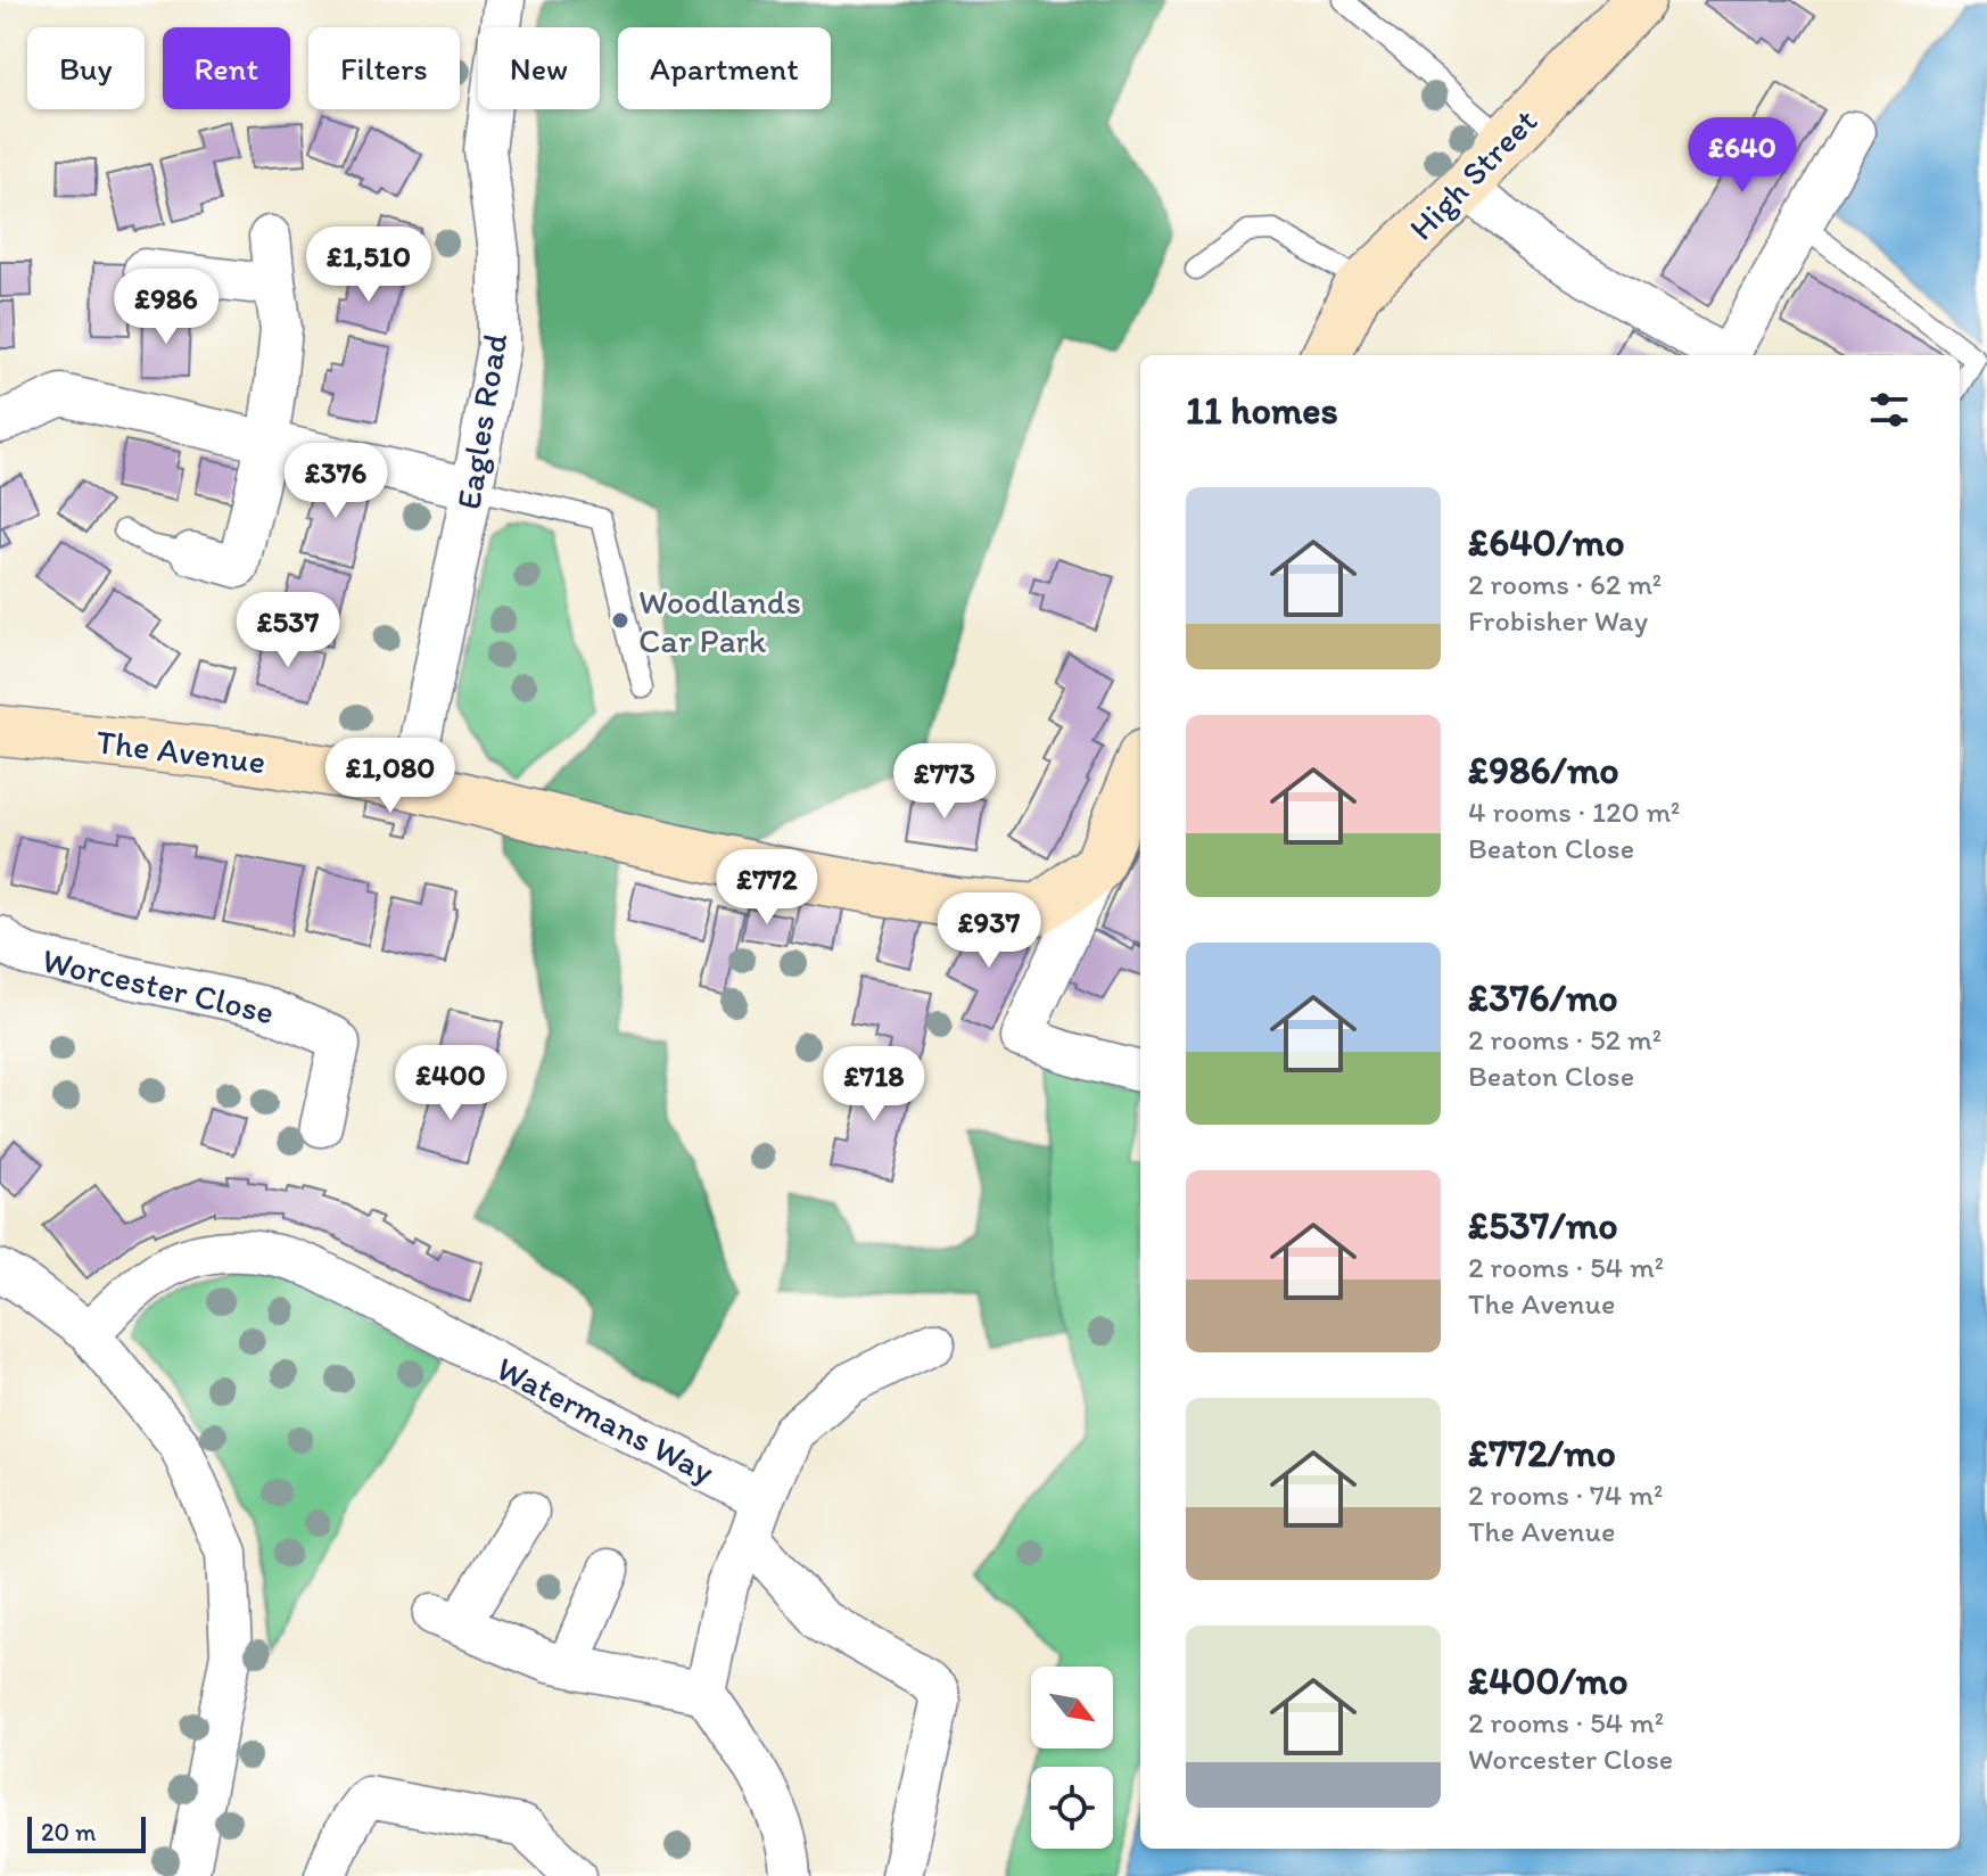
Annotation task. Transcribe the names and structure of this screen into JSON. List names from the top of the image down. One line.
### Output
{"streets":{"main road":["High Street","The Avenue"],"street":["Eagles Road","Worcester Close","Watermans Way"]},"crossings":[["Eagles Road","The Avenue"]],"places":["Woodlands Car Park"],"scale_bar":"20 m","north":"bottom right","page":{"chip":["Buy","Rent","Filters","New","Apartment"],"price":["£640","£1,510","£986","£376","£537","£1,080","£773","£772","£937","£400","£718"],"heading":"11 homes","list":[{"name":"£640/mo","note":"2 rooms · 62 m² · Frobisher Way"},{"name":"£986/mo","note":"4 rooms · 120 m² · Beaton Close"},{"name":"£376/mo","note":"2 rooms · 52 m² · Beaton Close"},{"name":"£537/mo","note":"2 rooms · 54 m² · The Avenue"},{"name":"£772/mo","note":"2 rooms · 74 m² · The Avenue"},{"name":"£400/mo","note":"2 rooms · 54 m² · Worcester Close"}],"scale":"20 m"}}
